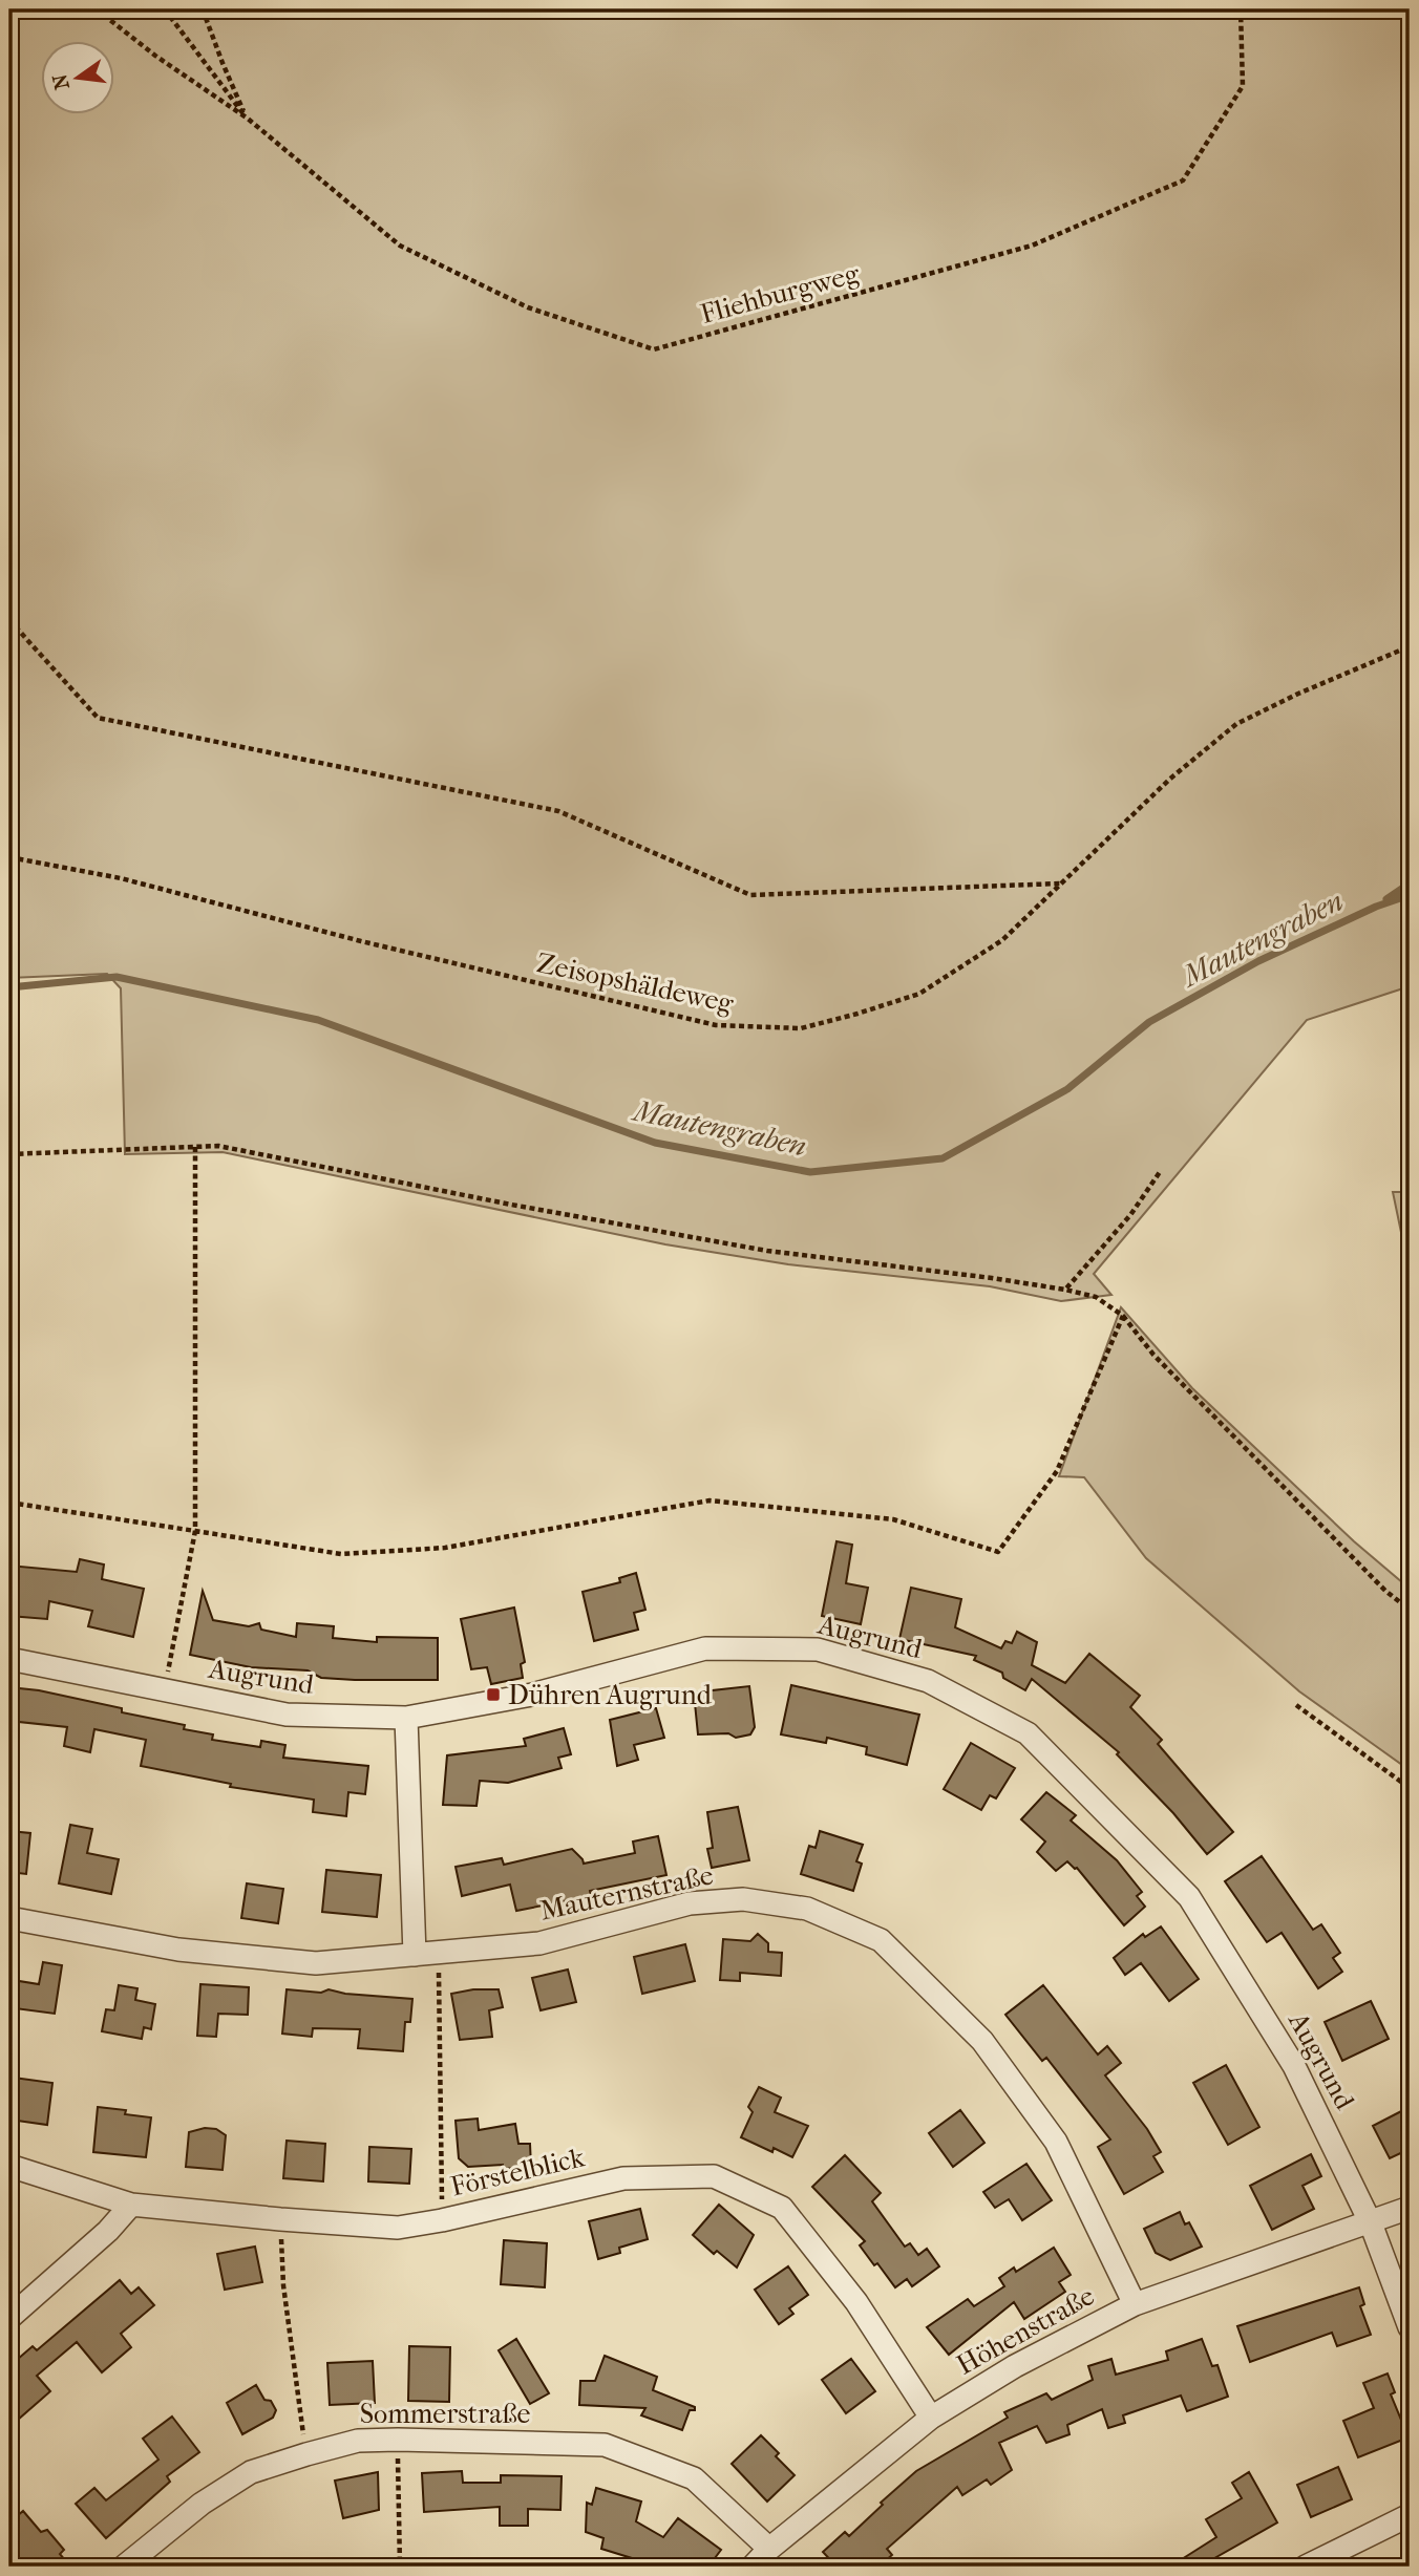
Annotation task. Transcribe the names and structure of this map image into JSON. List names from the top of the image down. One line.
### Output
{"streets":{"street":["Augrund","Mauternstraße","Förstelblick","Höhenstraße","Sommerstraße"],"path":["Fliehburgweg","Zeisopshäldeweg"]},"crossings":[["Augrund","Höhenstraße"],["Mauternstraße","Höhenstraße"],["Förstelblick","Höhenstraße"],["Höhenstraße","Sommerstraße"]],"water":["Mautengraben"],"places":{"transit":["Dühren Augrund"]},"north":"left"}
